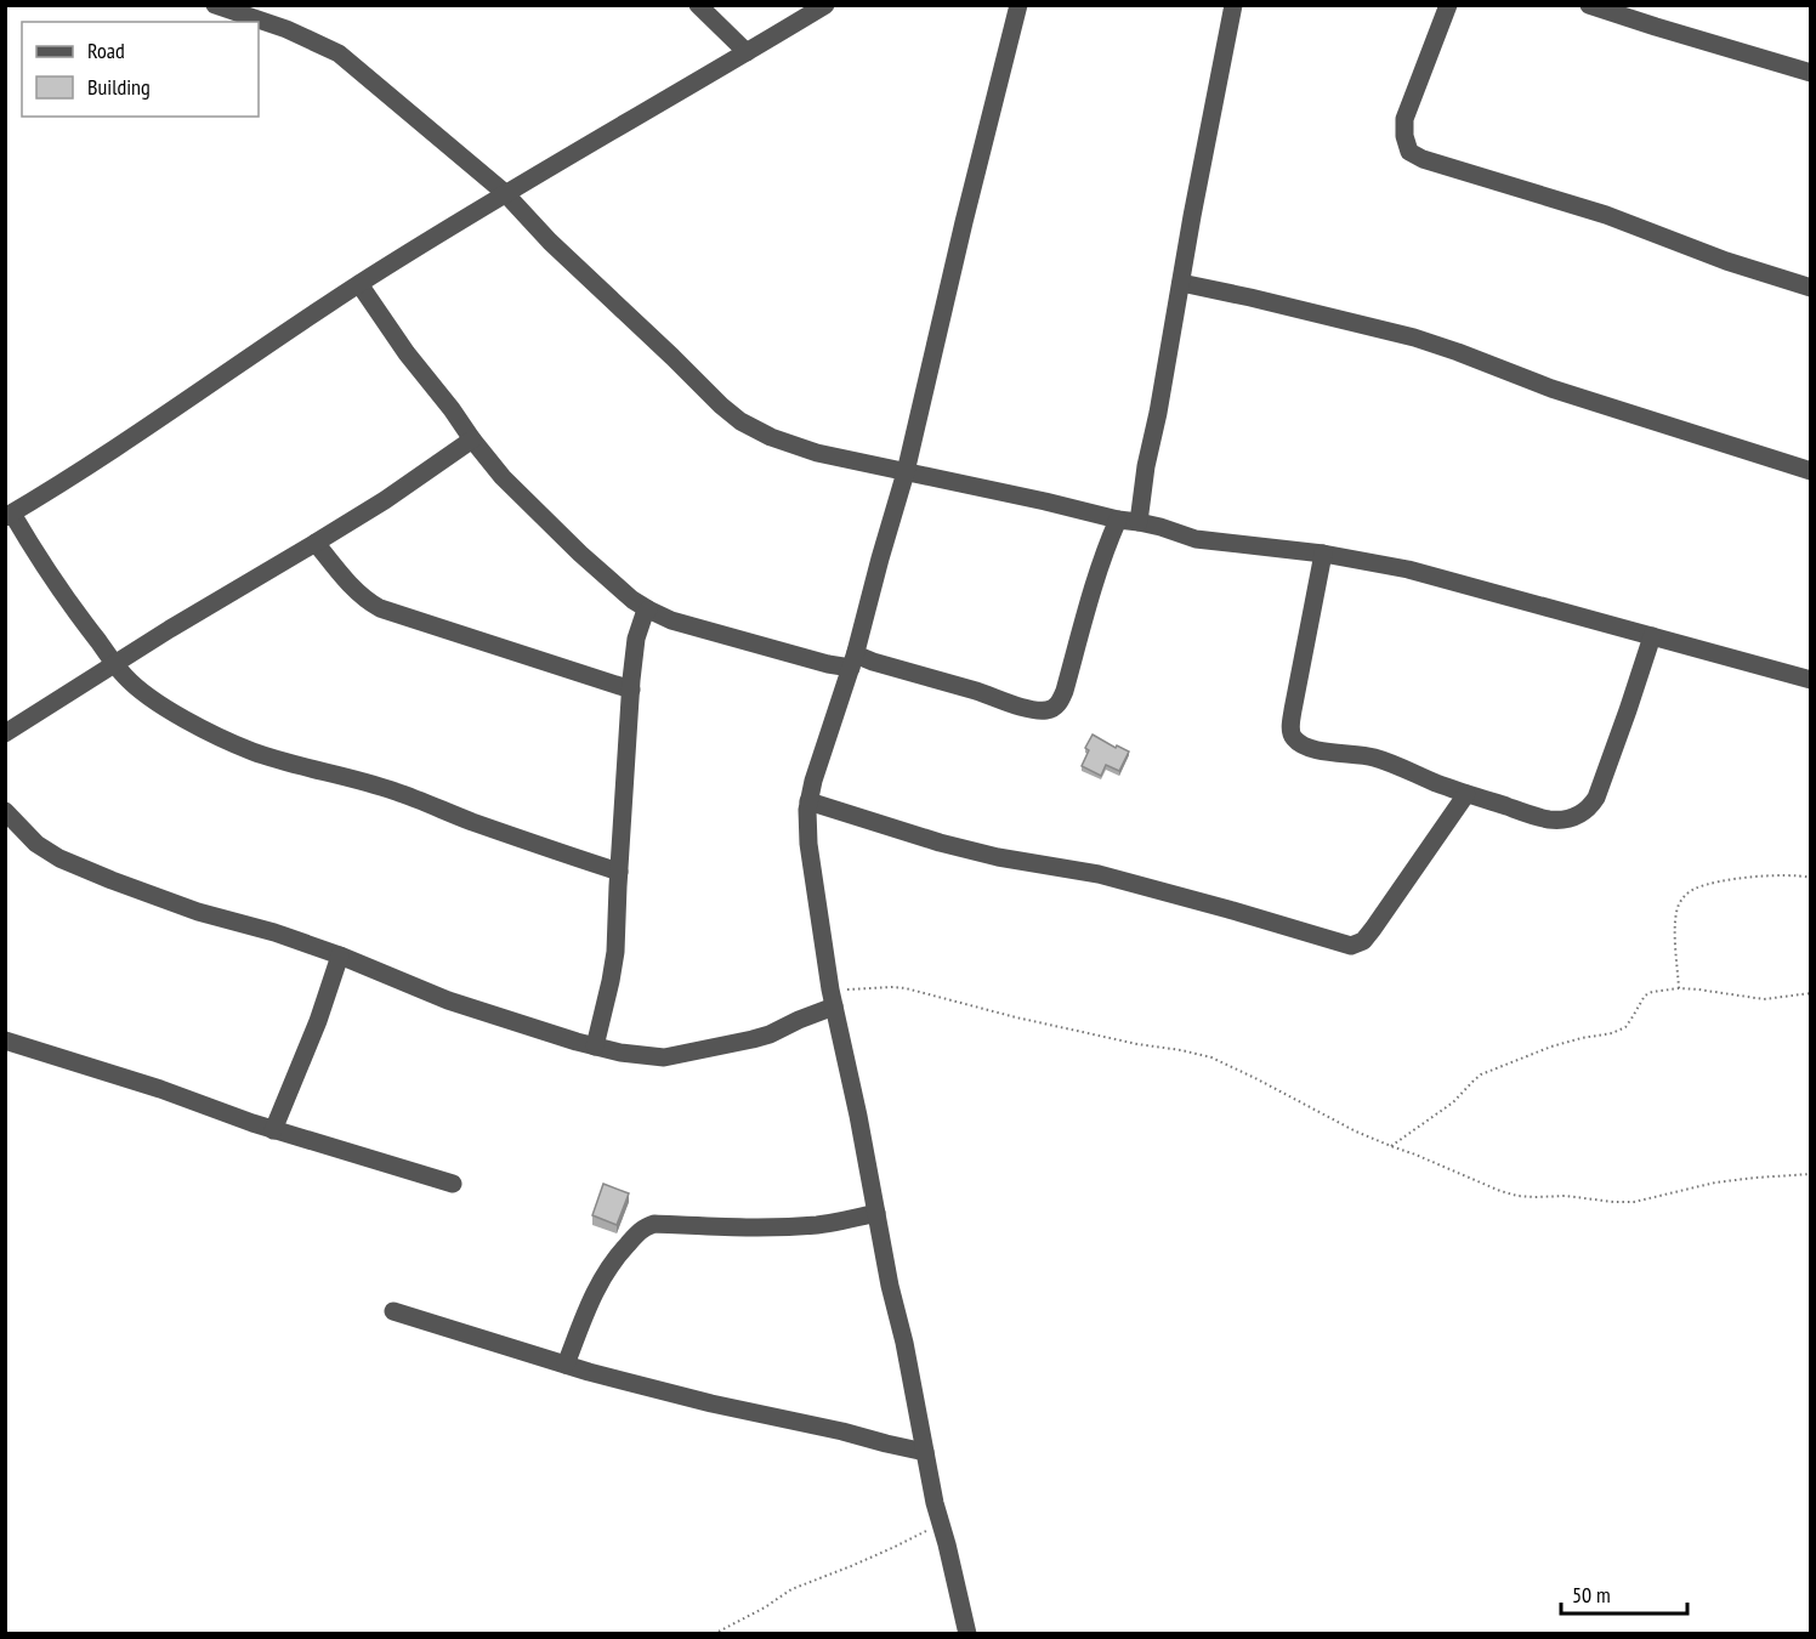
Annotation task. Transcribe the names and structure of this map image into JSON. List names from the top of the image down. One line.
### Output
{"legend":["Road","Building"],"scale_bar":"50 m"}
